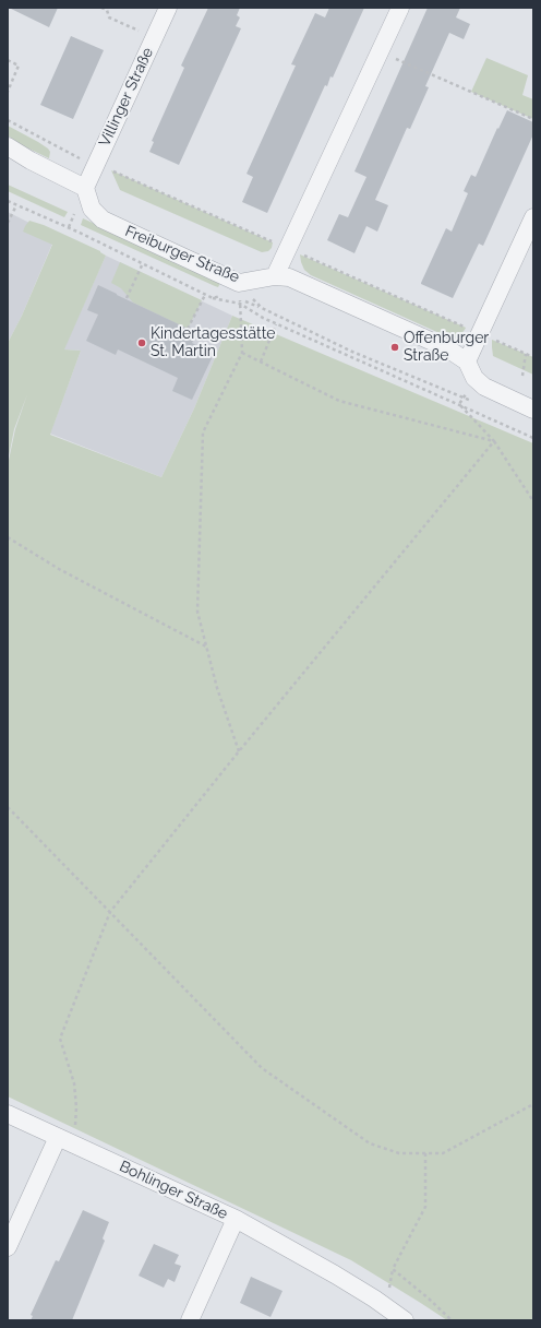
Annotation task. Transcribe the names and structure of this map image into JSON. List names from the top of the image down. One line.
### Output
{"streets":{"street":["Villinger Straße","Freiburger Straße","Bohlinger Straße"]},"crossings":[["Villinger Straße","Freiburger Straße"]],"places":["Kindertagesstätte St. Martin","Offenburger Straße"]}
